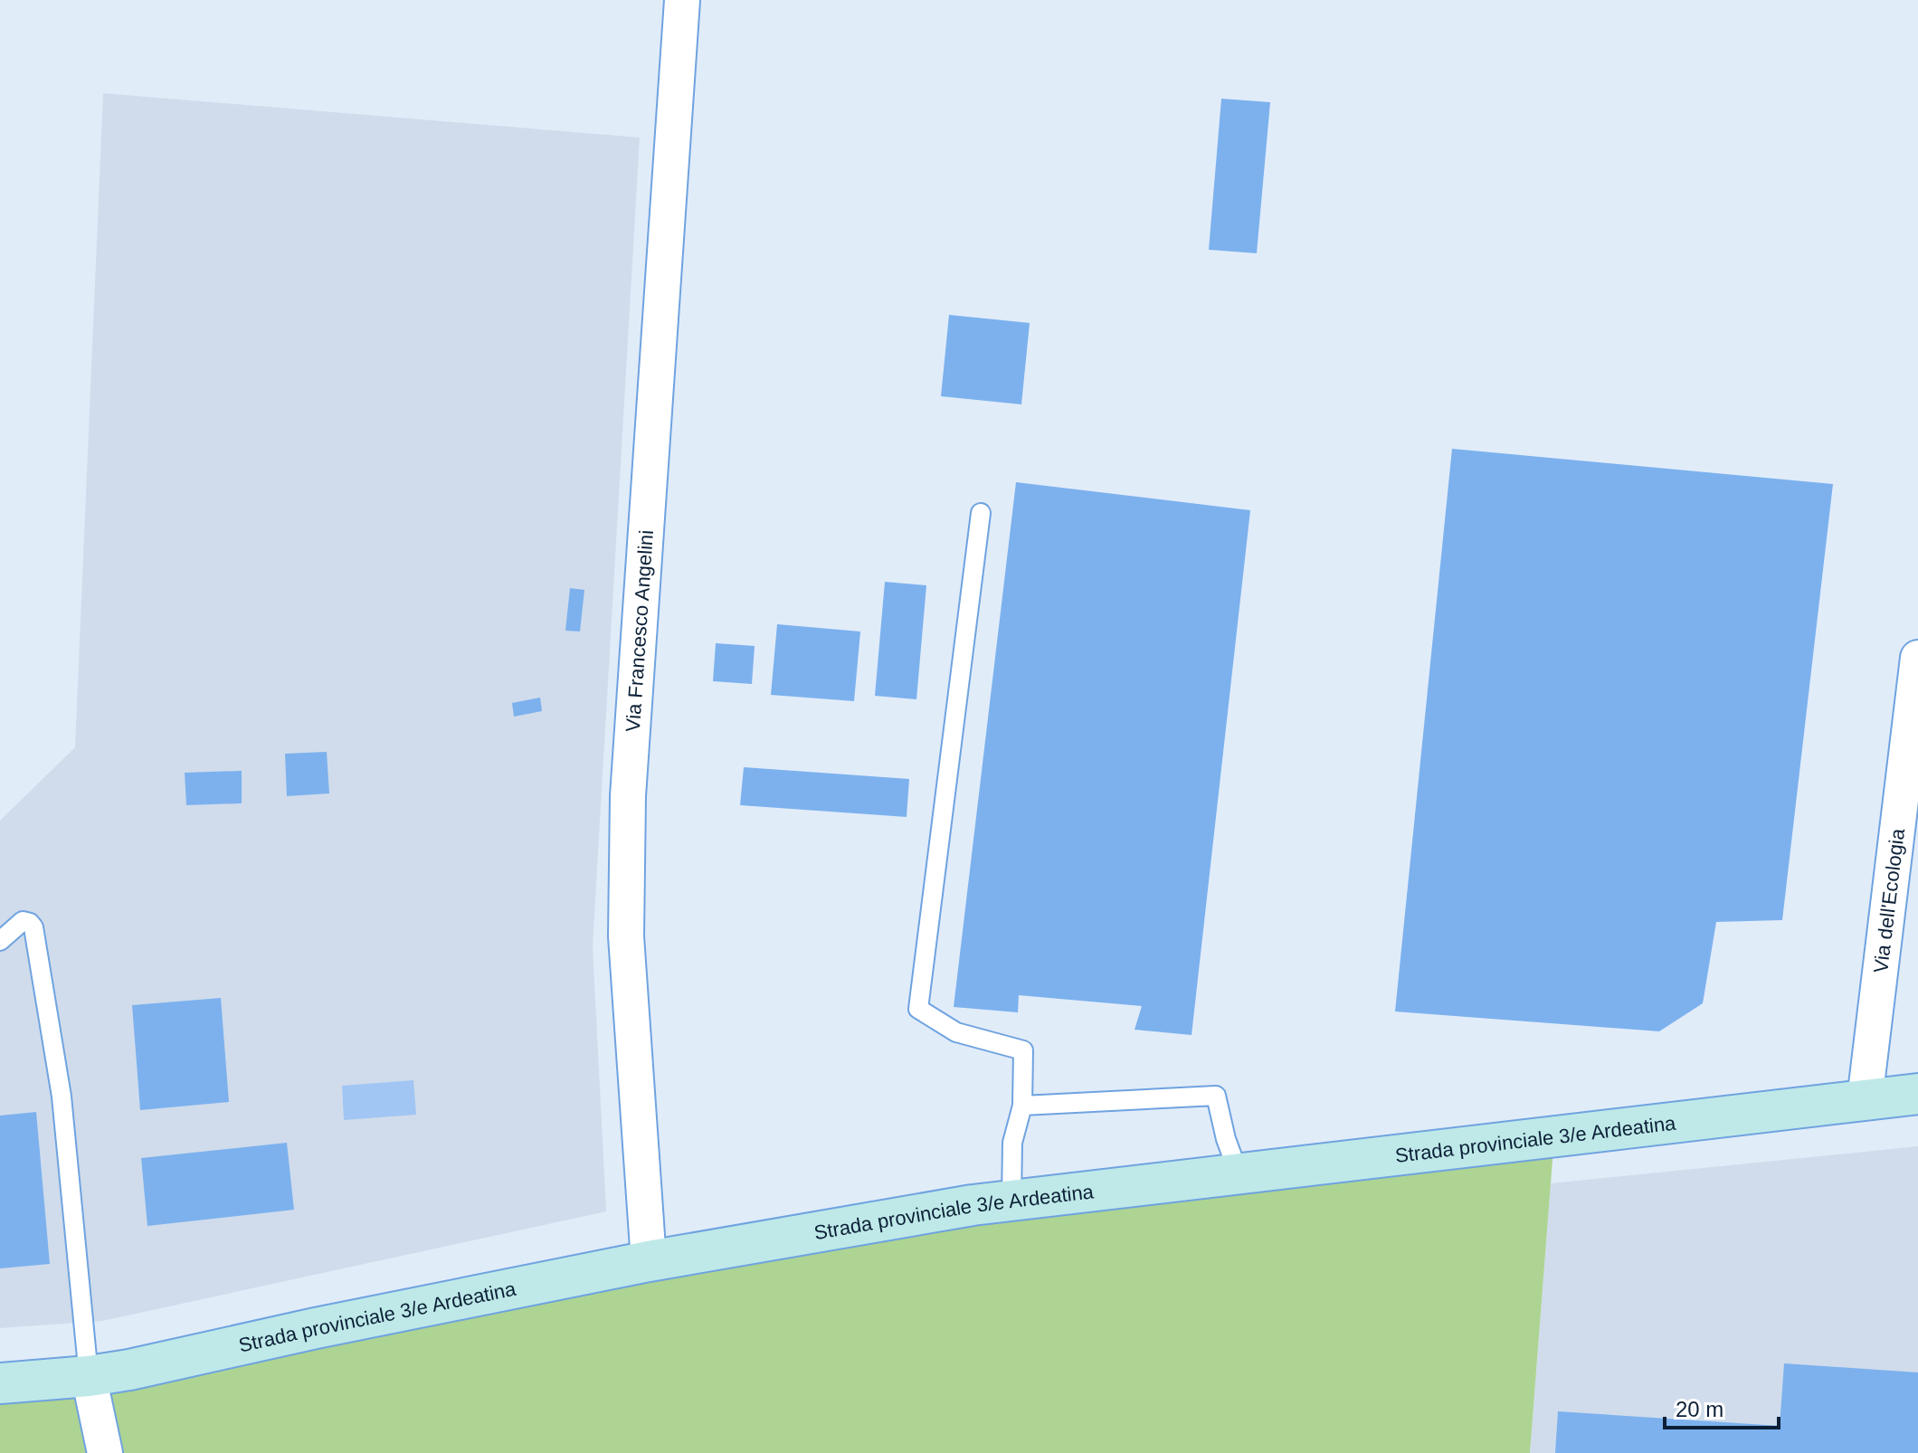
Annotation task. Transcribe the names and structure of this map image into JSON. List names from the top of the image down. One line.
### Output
{"streets":{"main road":["Strada provinciale 3/e Ardeatina"],"street":["Via Francesco Angelini","Via dell'Ecologia"]},"crossings":[["Via Francesco Angelini","Strada provinciale 3/e Ardeatina"],["Via dell'Ecologia","Strada provinciale 3/e Ardeatina"]],"scale_bar":"20 m"}
